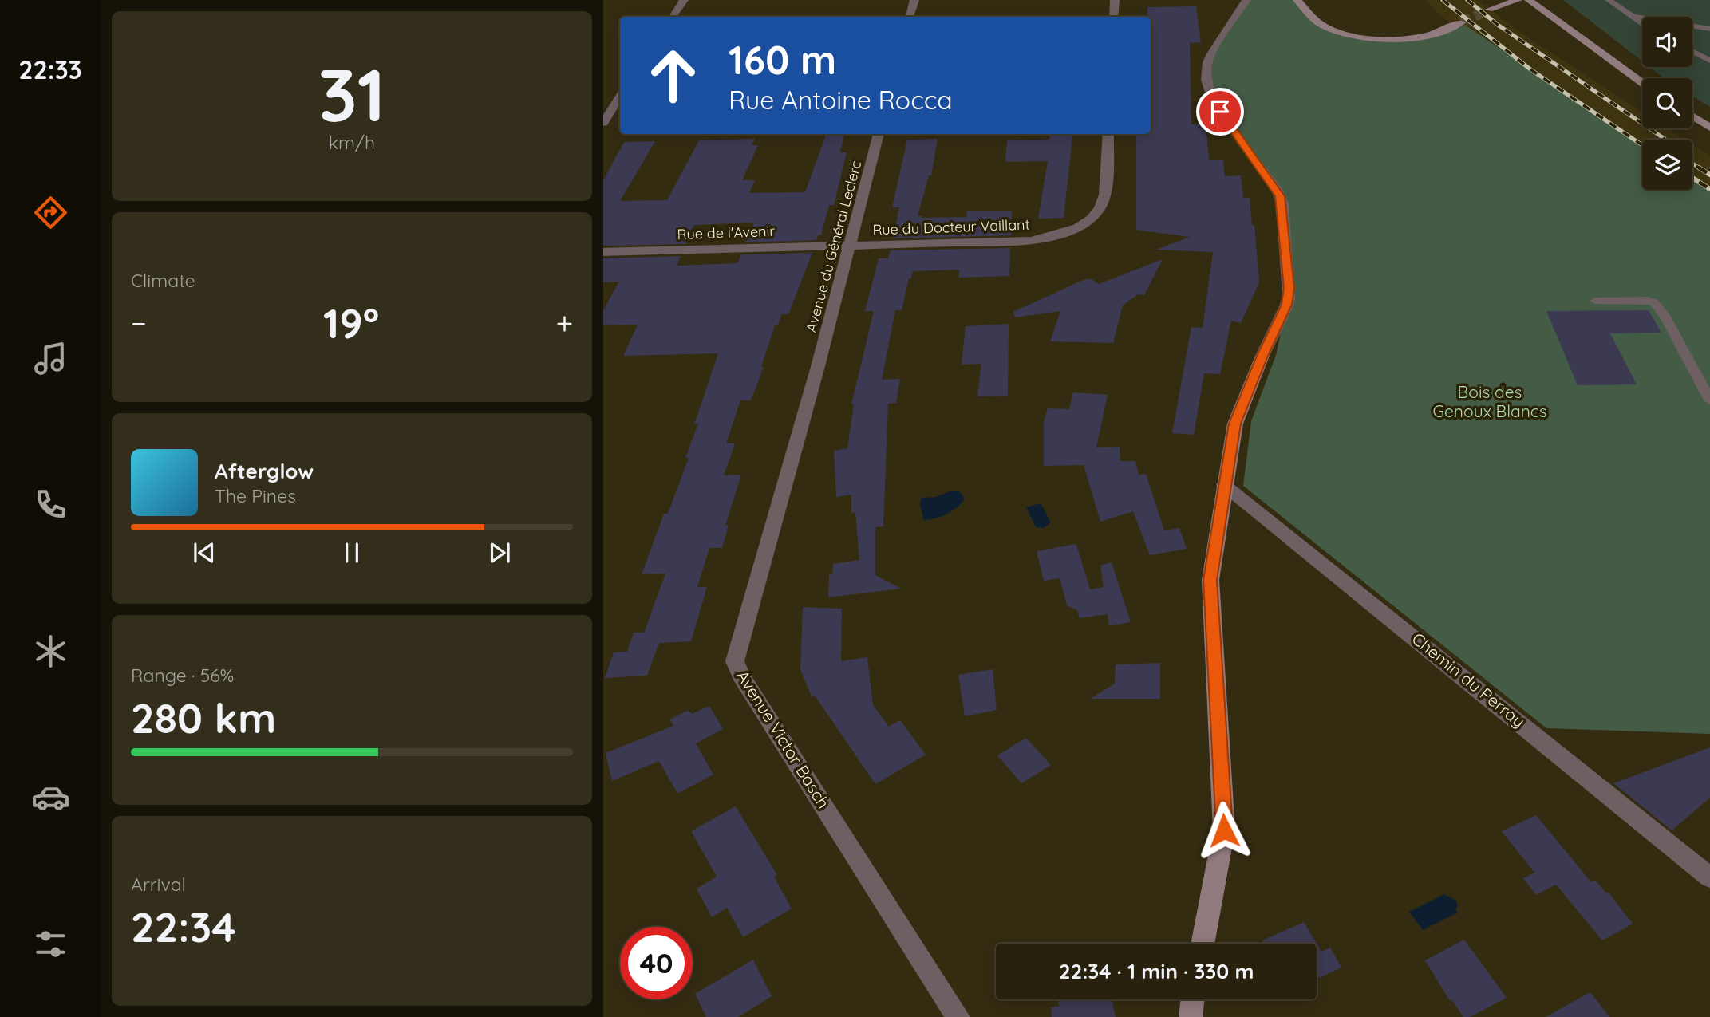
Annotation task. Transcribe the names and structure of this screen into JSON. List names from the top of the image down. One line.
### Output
{"streets":{"street":["Rue du Docteur Vaillant","Rue de l'Avenir","Avenue du Général Leclerc","Chemin du Perray","Avenue Victor Basch"]},"crossings":[["Rue du Docteur Vaillant","Rue de l'Avenir"],["Rue du Docteur Vaillant","Avenue du Général Leclerc"],["Rue de l'Avenir","Avenue du Général Leclerc"],["Avenue du Général Leclerc","Avenue Victor Basch"]],"parks":["Bois des Genoux Blancs"],"page":{"tabs":"22:33","tile":[["31","km/h"],"Climate",["Range · 56%","280 km"],["Arrival","22:34"]],"turn":["160 m","Rue Antoine Rocca"],"heat":["−","19°","+"],"song":["Afterglow","The Pines"],"limit":"40","trip":"22:34 · 1 min · 330 m"}}
